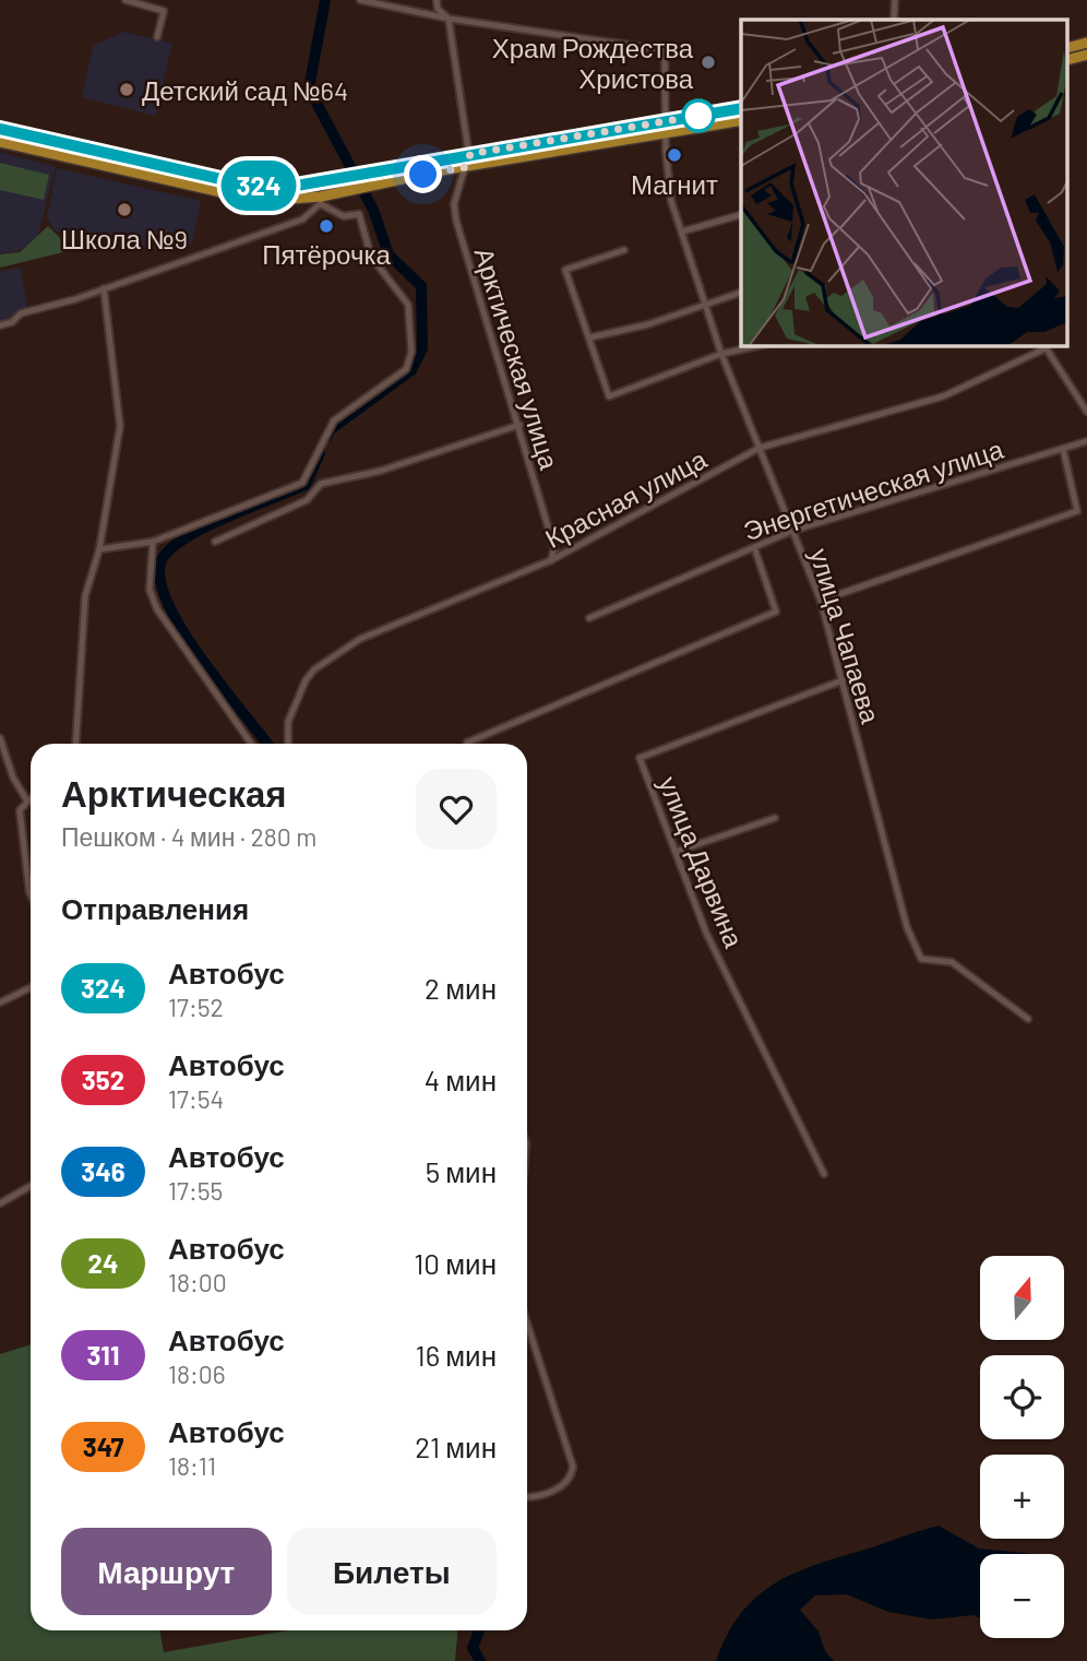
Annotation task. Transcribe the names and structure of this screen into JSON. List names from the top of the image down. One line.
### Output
{"streets":{"street":["Арктическая улица","Энергетическая улица","Красная улица","улица Чапаева","улица Дарвина"]},"crossings":[["Арктическая улица","Красная улица"],["Энергетическая улица","улица Чапаева"],["Красная улица","улица Чапаева"],["улица Чапаева","улица Дарвина"]],"places":["Храм Рождества Христова","Детский сад №64","Магнит","Школа №9","Пятёрочка"],"lines":["bus line 324"],"north":"top","page":{"on_map":"324","heading":[["Арктическая","Пешком · 4 мин · 280 m"],"Отправления"],"list":[{"mark":"324","name":"Автобус","note":"17:52","value":"2 мин"},{"mark":"352","name":"Автобус","note":"17:54","value":"4 мин"},{"mark":"346","name":"Автобус","note":"17:55","value":"5 мин"},{"mark":"24","name":"Автобус","note":"18:00","value":"10 мин"},{"mark":"311","name":"Автобус","note":"18:06","value":"16 мин"},{"mark":"347","name":"Автобус","note":"18:11","value":"21 мин"}],"map_buttons":["+","−"],"buttons":["Маршрут","Билеты"]}}
